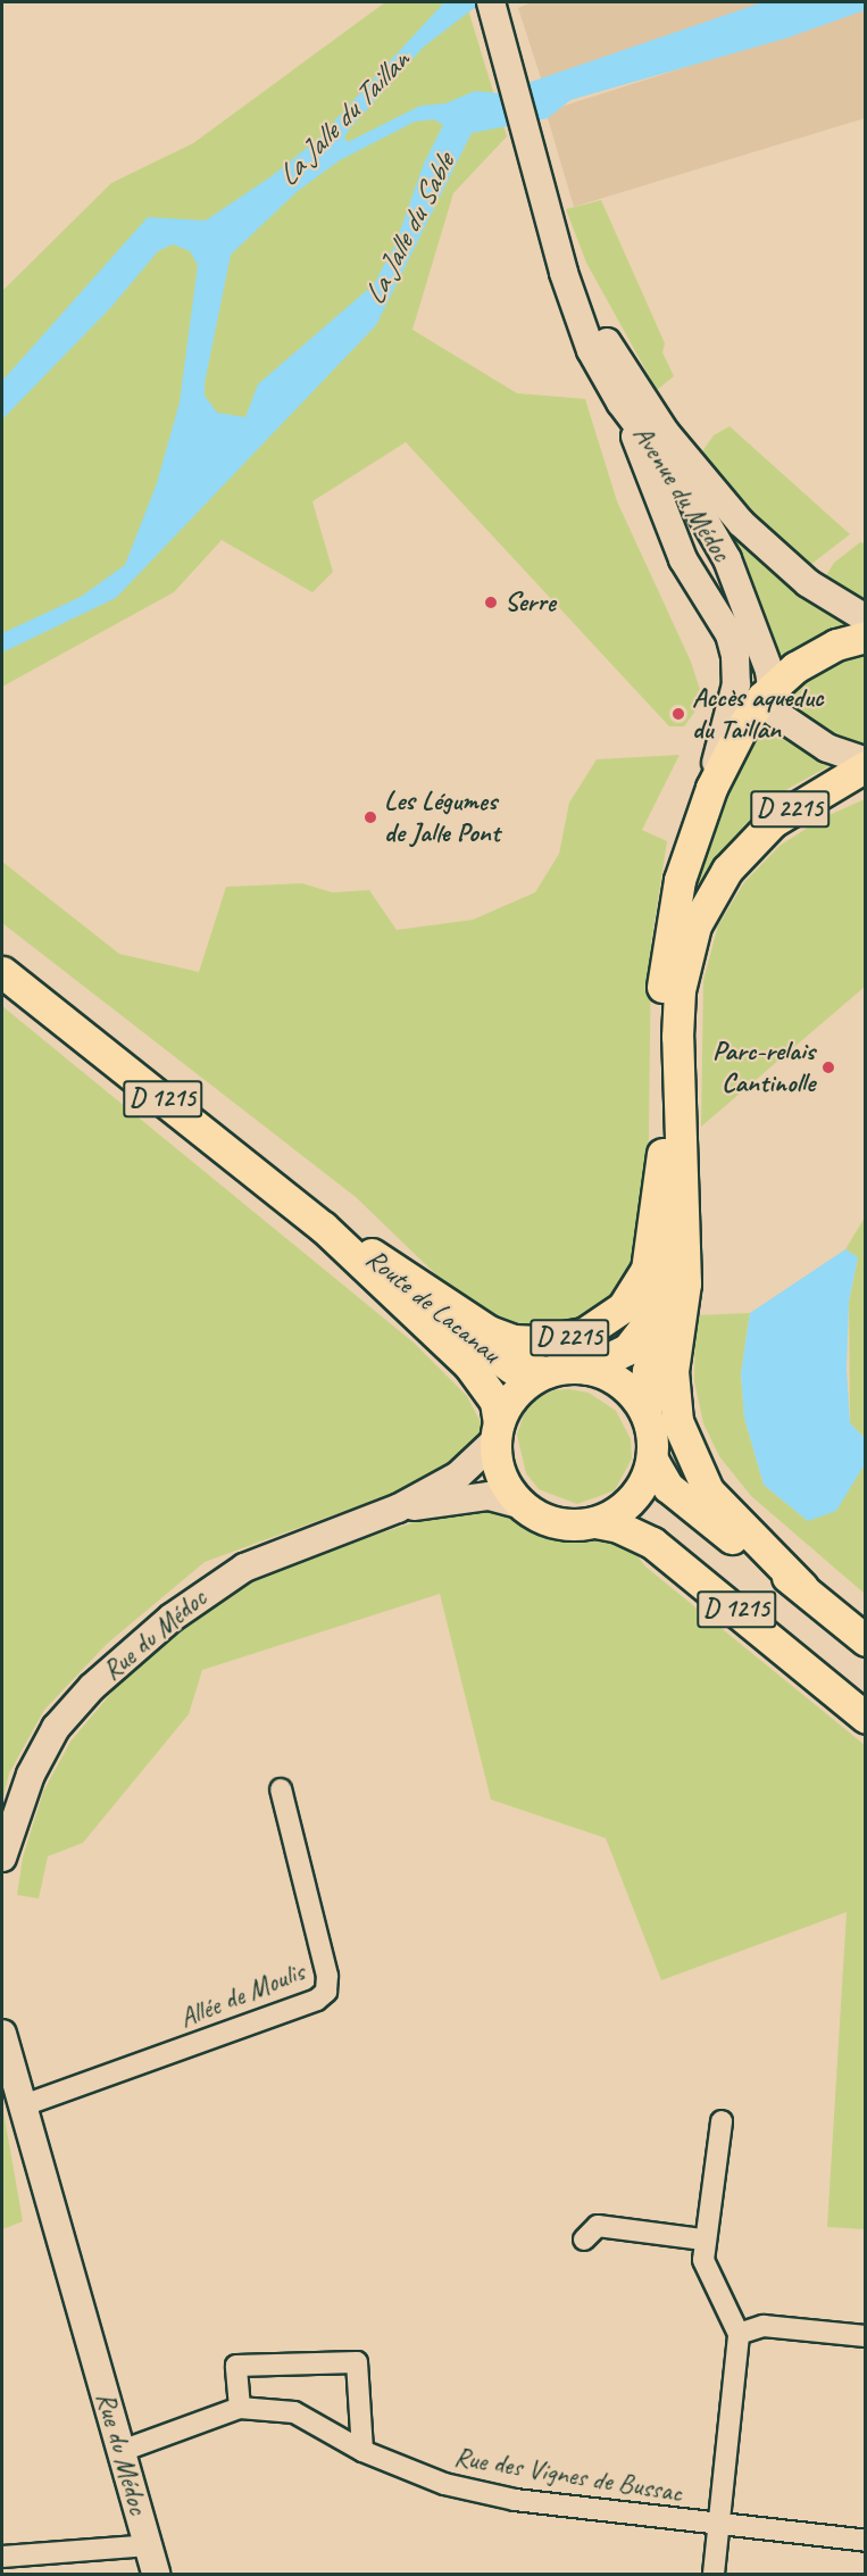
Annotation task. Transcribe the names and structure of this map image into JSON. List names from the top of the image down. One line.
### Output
{"streets":{"main road":["Avenue du Médoc","D 2215","D 1215","Route de Lacanau","Rue du Médoc"],"street":["Allée de Moulis","Rue des Vignes de Bussac"]},"crossings":[["Avenue du Médoc","D 2215"],["D 2215","D 1215"],["D 2215","Route de Lacanau"],["D 2215","Rue du Médoc"],["D 1215","Route de Lacanau"],["D 1215","Rue du Médoc"],["Route de Lacanau","Rue du Médoc"],["Rue du Médoc","Allée de Moulis"],["Rue du Médoc","Rue des Vignes de Bussac"]],"water":["La Jalle du Taillan","La Jalle du Sable"],"places":["Serre","Accès aqueduc du Taillan","Les Légumes de Jalle Pont","Parc-relais Cantinolle"]}
